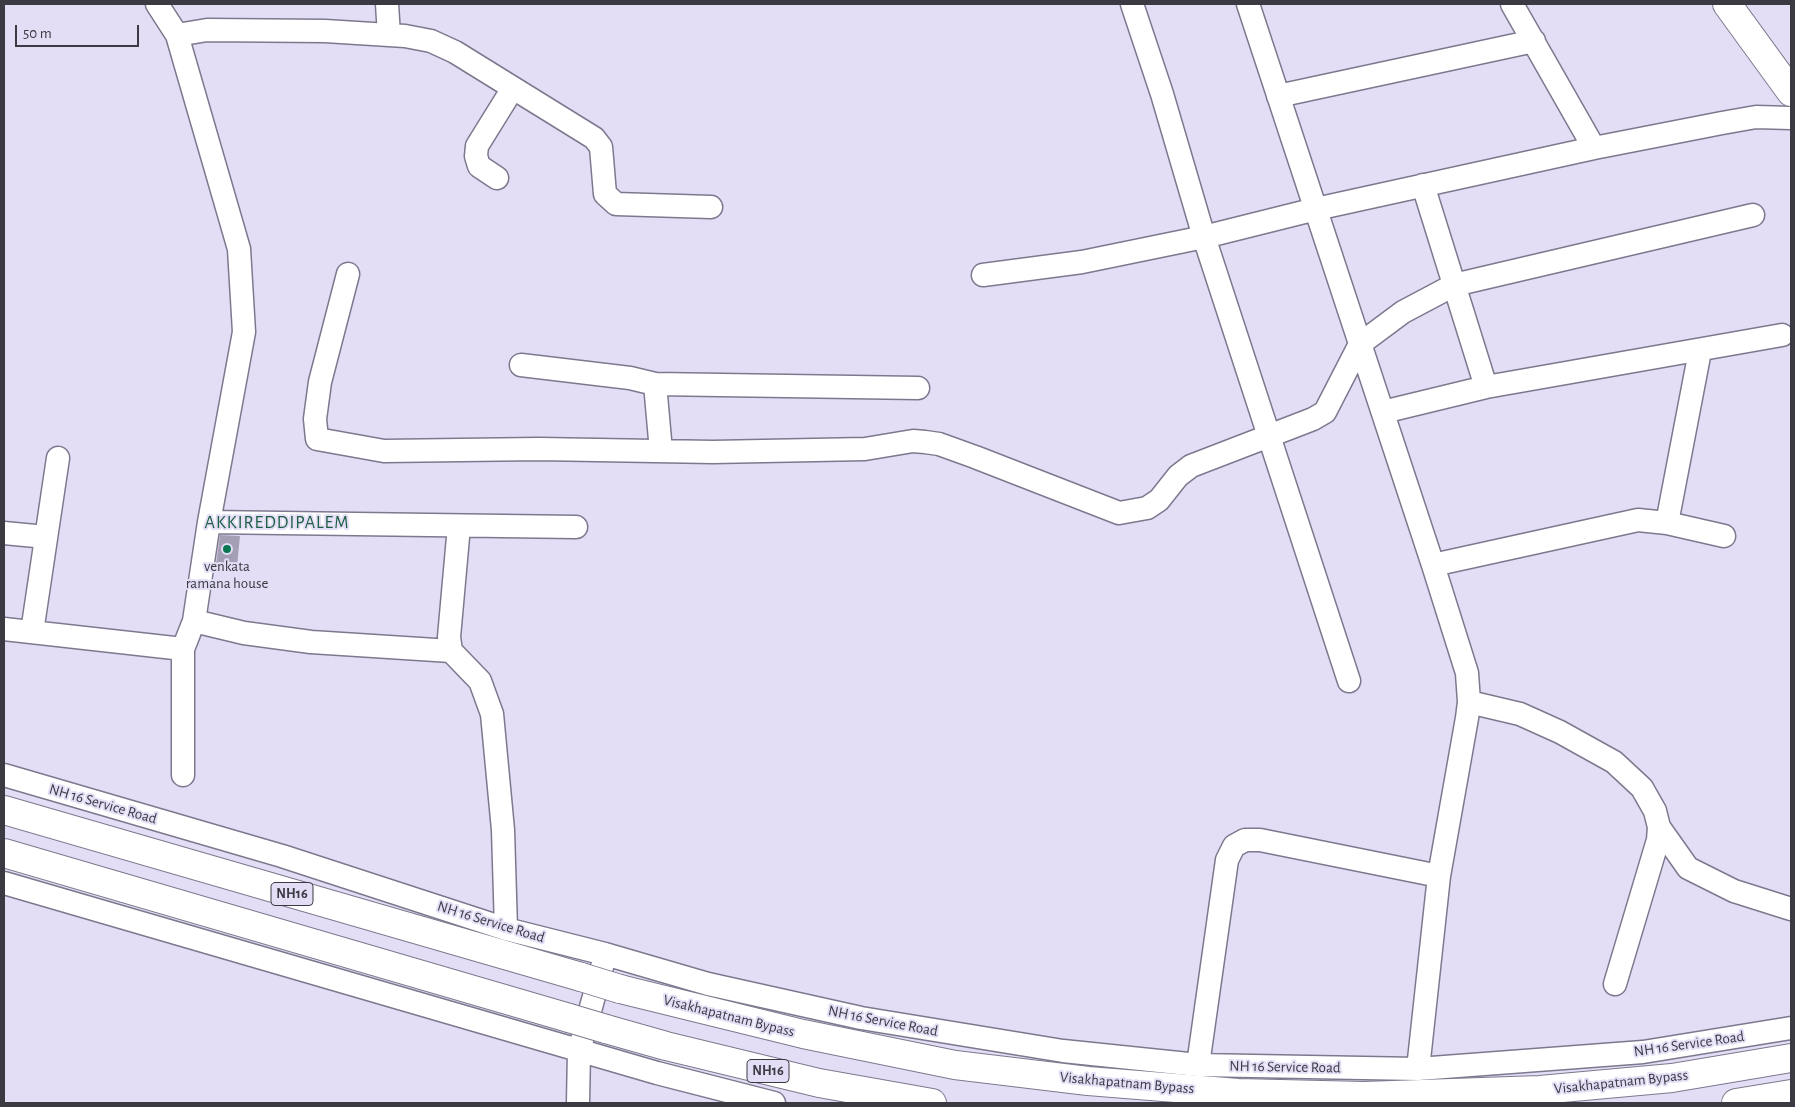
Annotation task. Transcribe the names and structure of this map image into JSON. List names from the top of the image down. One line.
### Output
{"streets":{"main road":["NH16","Visakhapatnam Bypass"],"street":["NH 16 Service Road"]},"districts":["AKKIREDDIPALEM"],"places":["venkata ramana house"],"scale_bar":"50 m"}
